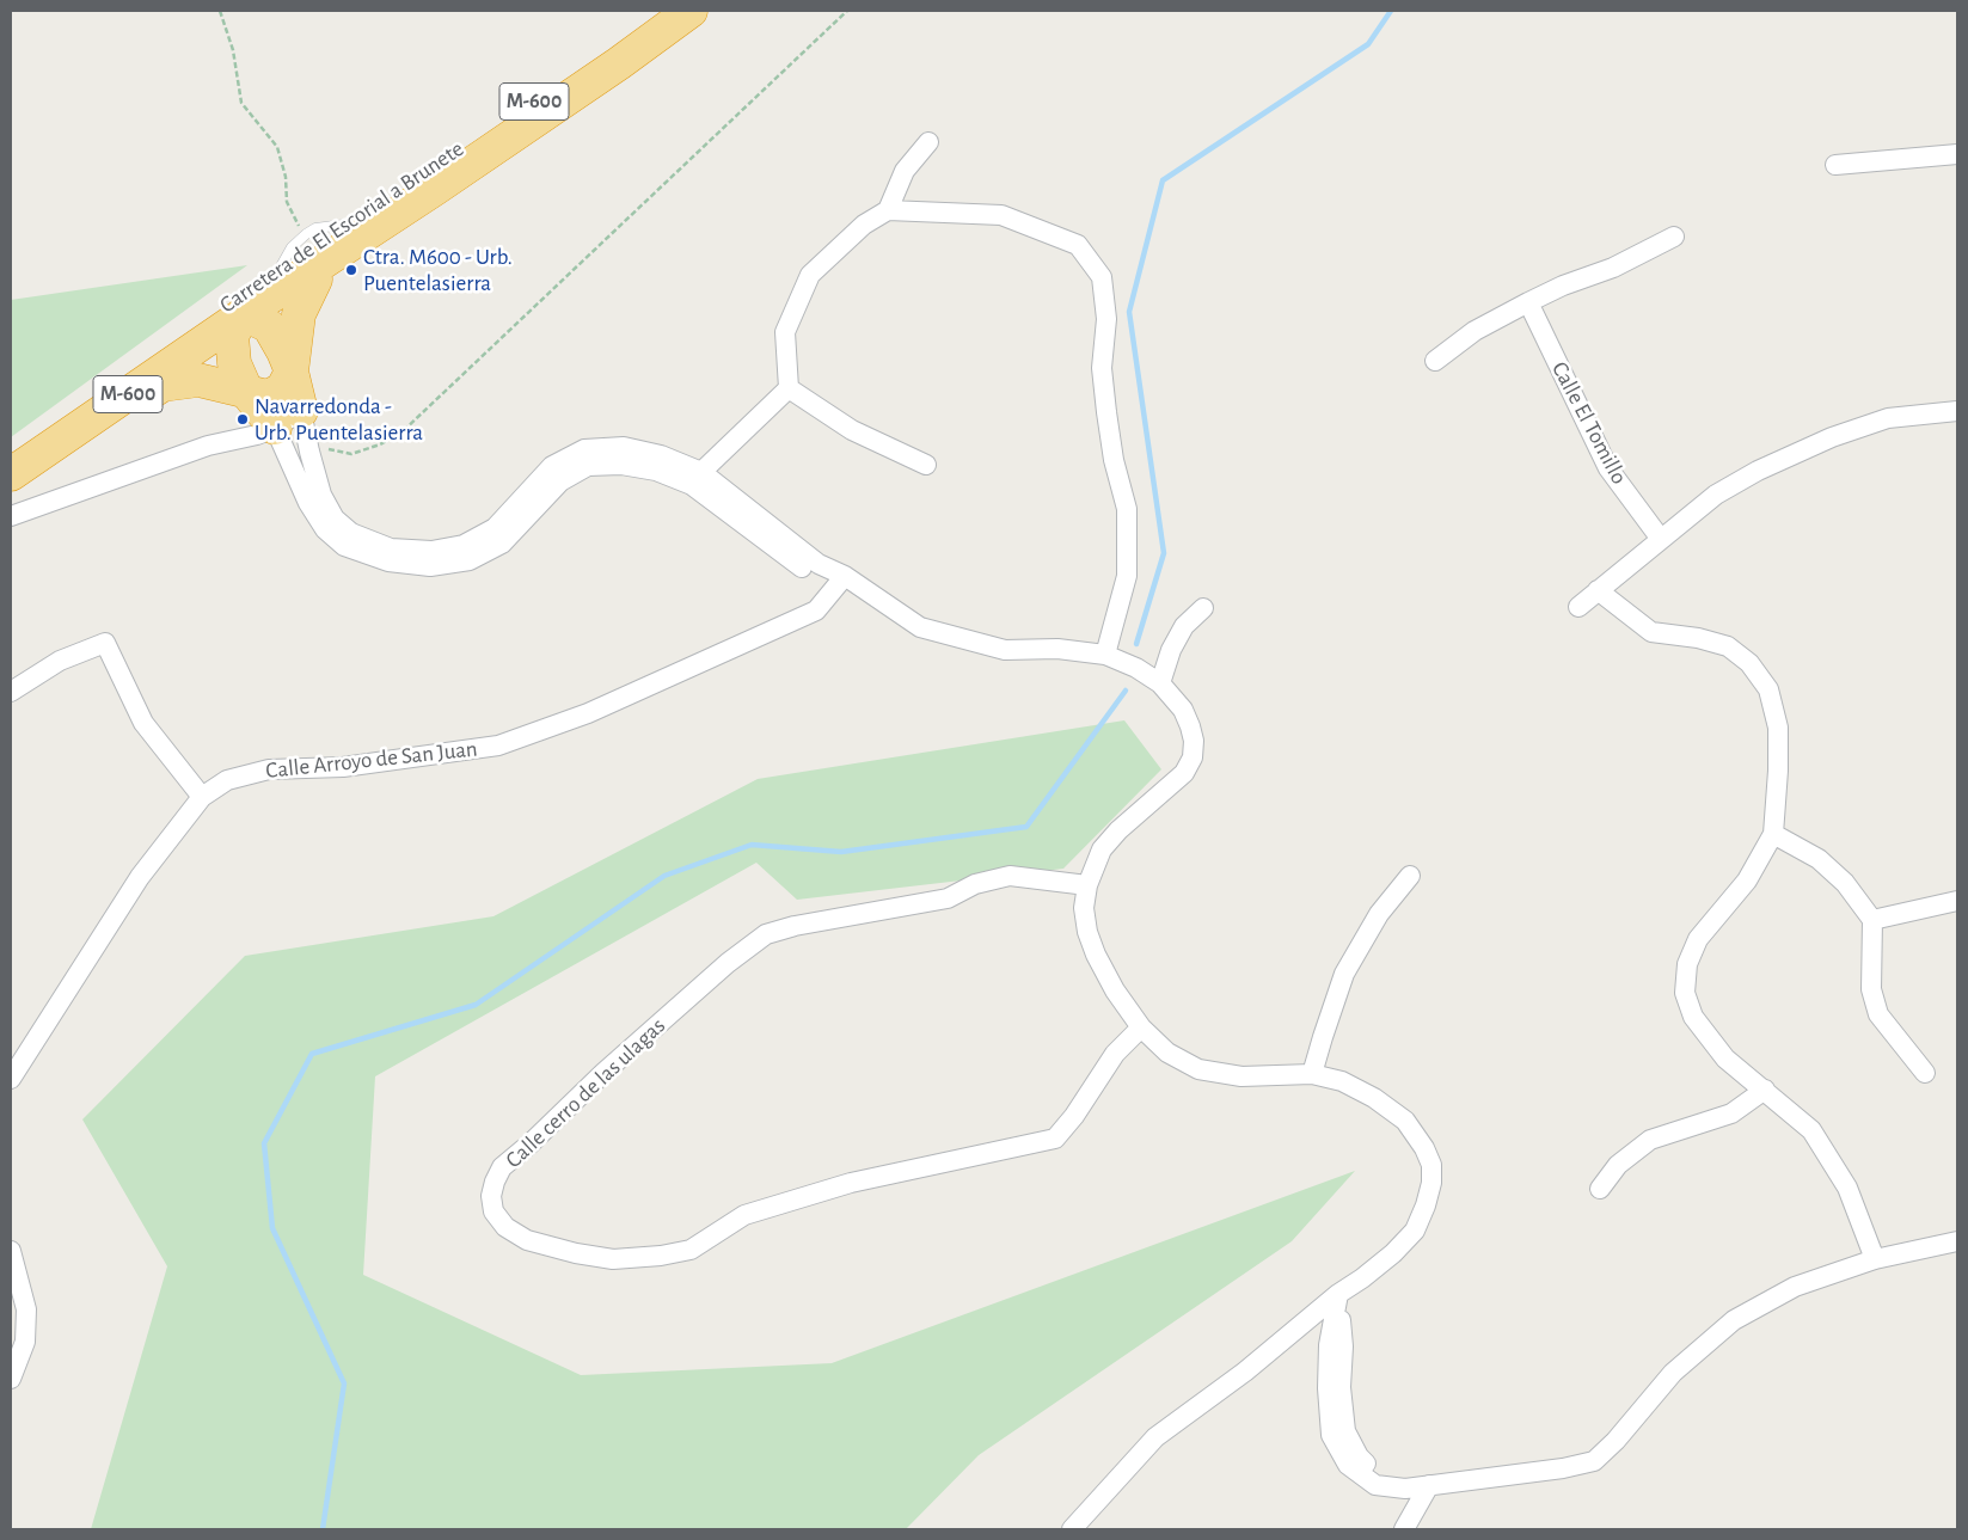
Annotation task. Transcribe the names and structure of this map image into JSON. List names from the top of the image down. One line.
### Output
{"streets":{"highway":["M-600","Carretera de El Escorial a Brunete"],"street":["Calle El Tomillo","Calle Arroyo de San Juan","Calle cerro de las ulagas"]},"places":["Ctra. M600 - Urb. Puentelasierra","Navarredonda - Urb. Puentelasierra"]}
